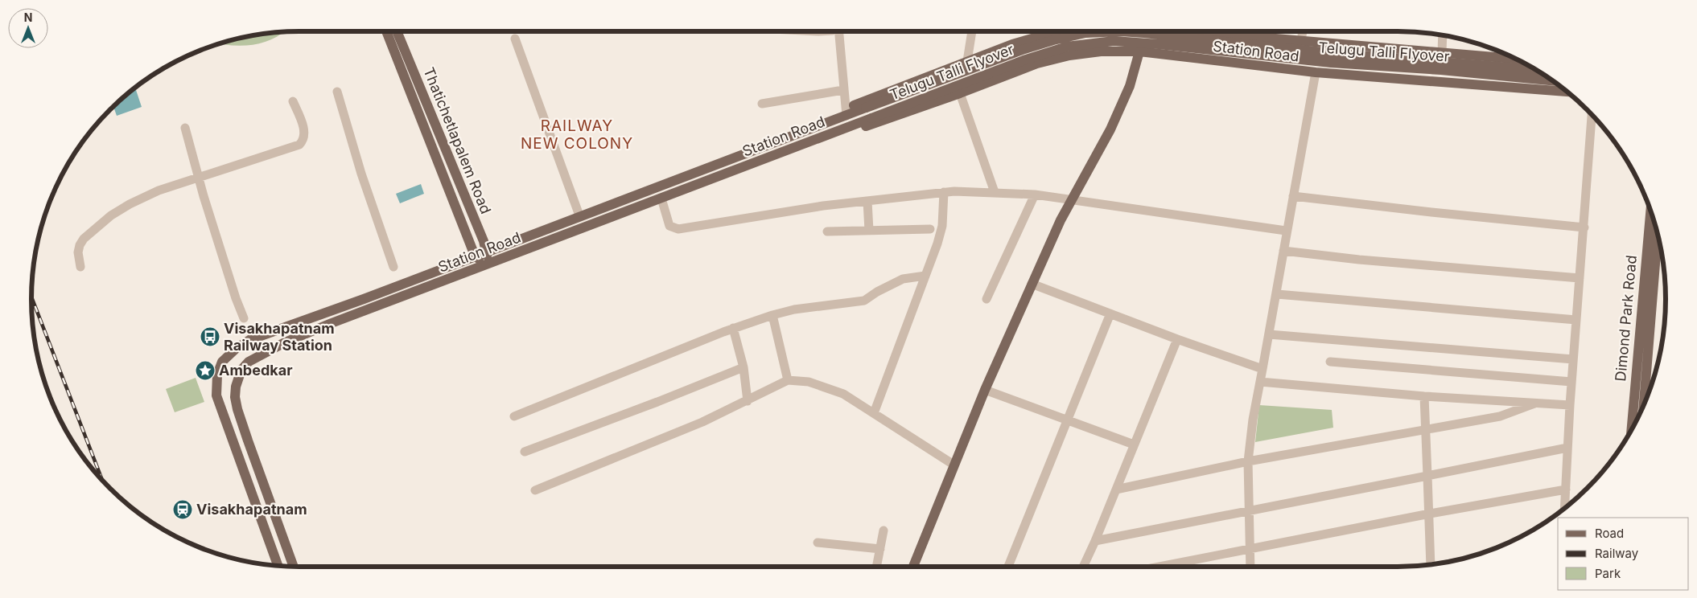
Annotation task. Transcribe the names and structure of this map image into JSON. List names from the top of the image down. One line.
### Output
{"streets":{"main road":["Station Road","Telugu Talli Flyover","Thatichetlapalem Road","Dimond Park Road"]},"crossings":[["Station Road","Telugu Talli Flyover"],["Station Road","Thatichetlapalem Road"]],"districts":["RAILWAY NEW COLONY"],"places":{"bus stop":["Visakhapatnam Railway Station"],"place":["Ambedkar"],"station":["Visakhapatnam"]},"legend":["Road","Railway","Park"],"north":"top"}
